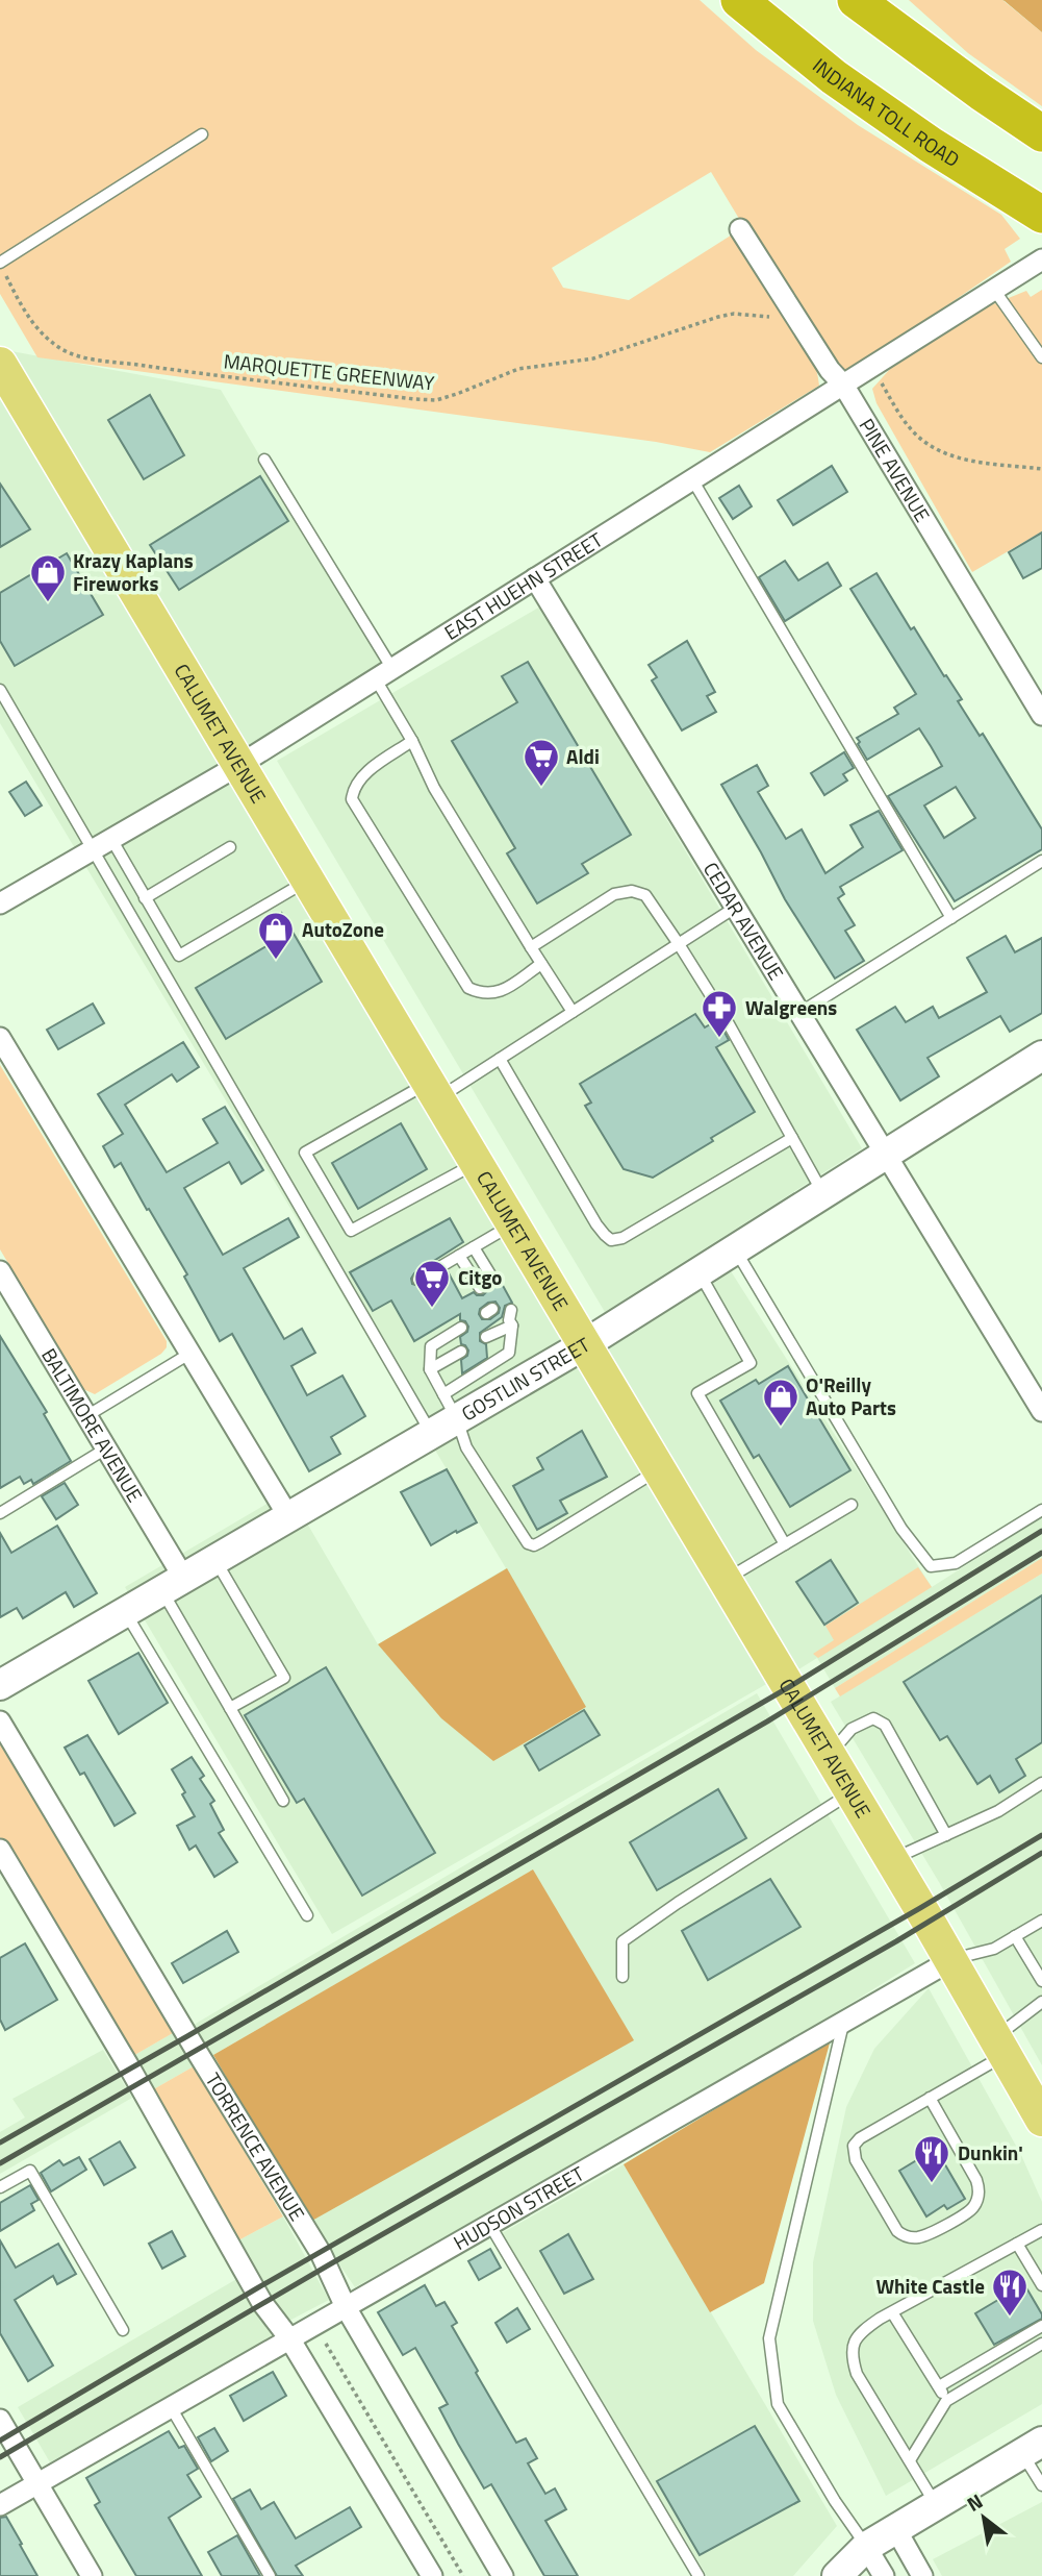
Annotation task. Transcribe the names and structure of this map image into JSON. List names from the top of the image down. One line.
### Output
{"streets":{"highway":["INDIANA TOLL ROAD"],"main road":["CALUMET AVENUE","GOSTLIN STREET"],"street":["PINE AVENUE","EAST HUEHN STREET","CEDAR AVENUE","BALTIMORE AVENUE","TORRENCE AVENUE","HUDSON STREET"],"path":["MARQUETTE GREENWAY"]},"crossings":[["MARQUETTE GREENWAY","PINE AVENUE"],["PINE AVENUE","EAST HUEHN STREET"],["EAST HUEHN STREET","CALUMET AVENUE"],["EAST HUEHN STREET","CEDAR AVENUE"],["CALUMET AVENUE","GOSTLIN STREET"],["CALUMET AVENUE","HUDSON STREET"],["CEDAR AVENUE","GOSTLIN STREET"],["GOSTLIN STREET","BALTIMORE AVENUE"],["TORRENCE AVENUE","HUDSON STREET"]],"places":{"shop":["Krazy Kaplans Fireworks","AutoZone","O'Reilly Auto Parts"],"supermarket":["Aldi","Citgo"],"pharmacy":["Walgreens"],"restaurant":["Dunkin'","White Castle"]},"north":"top left"}
